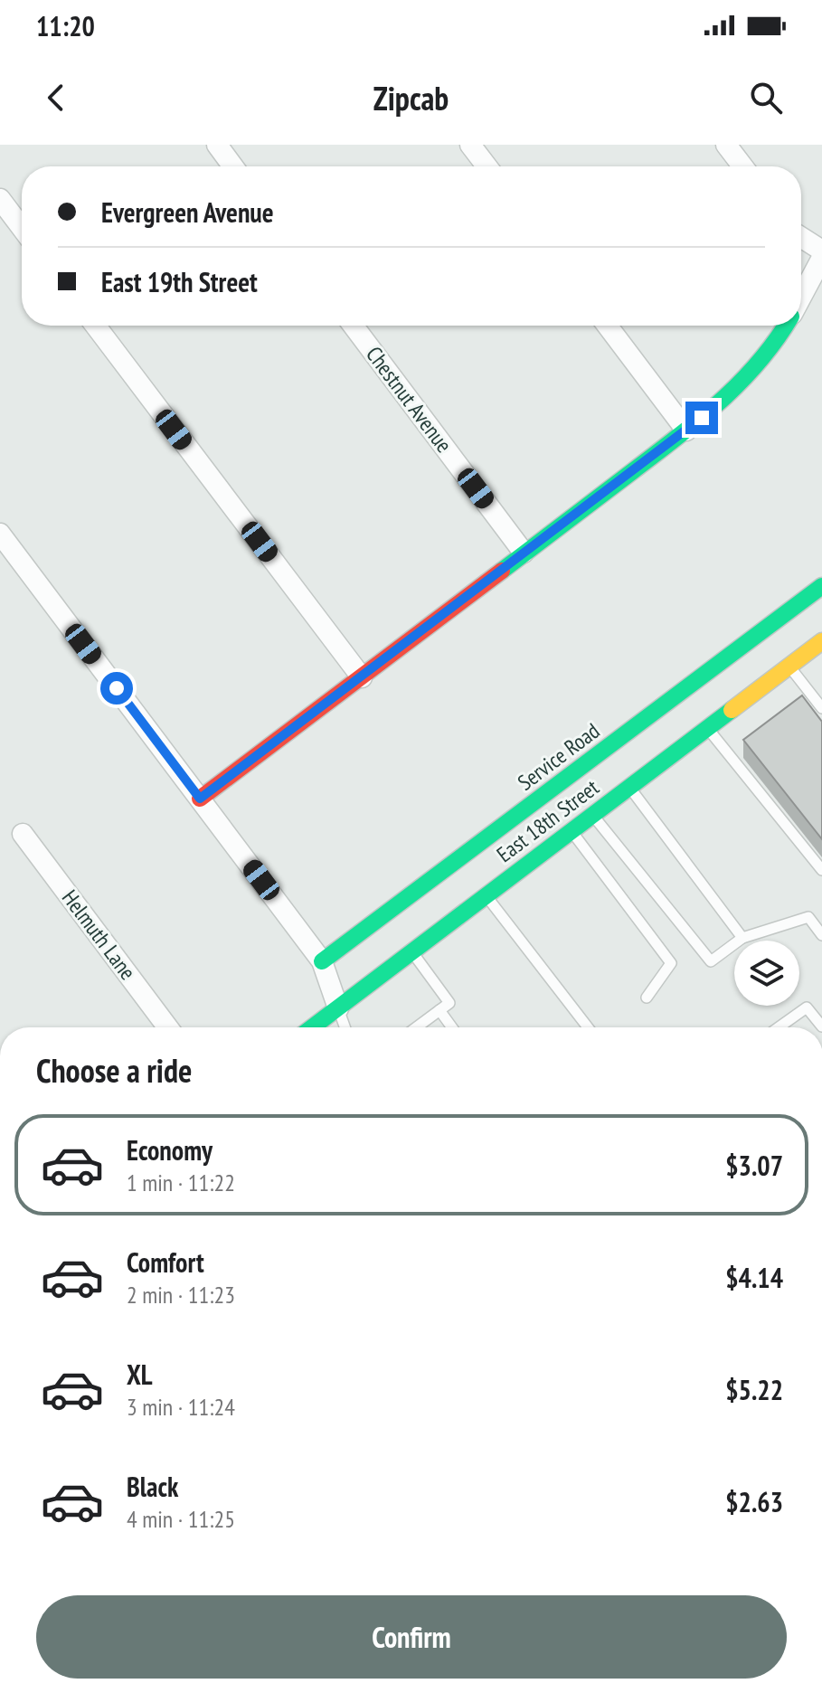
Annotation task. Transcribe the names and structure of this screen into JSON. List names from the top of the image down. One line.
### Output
{"streets":{"street":["Chestnut Avenue","Service Road","East 18th Street","Helmuth Lane"]},"page":{"status":"11:20","header":"Zipcab","banner":["Evergreen Avenue","East 19th Street"],"heading":"Choose a ride","list":[{"name":"Economy","note":"1 min · 11:22","value":"$3.07"},{"name":"Comfort","note":"2 min · 11:23","value":"$4.14"},{"name":"XL","note":"3 min · 11:24","value":"$5.22"},{"name":"Black","note":"4 min · 11:25","value":"$2.63"}],"buttons":"Confirm"}}
